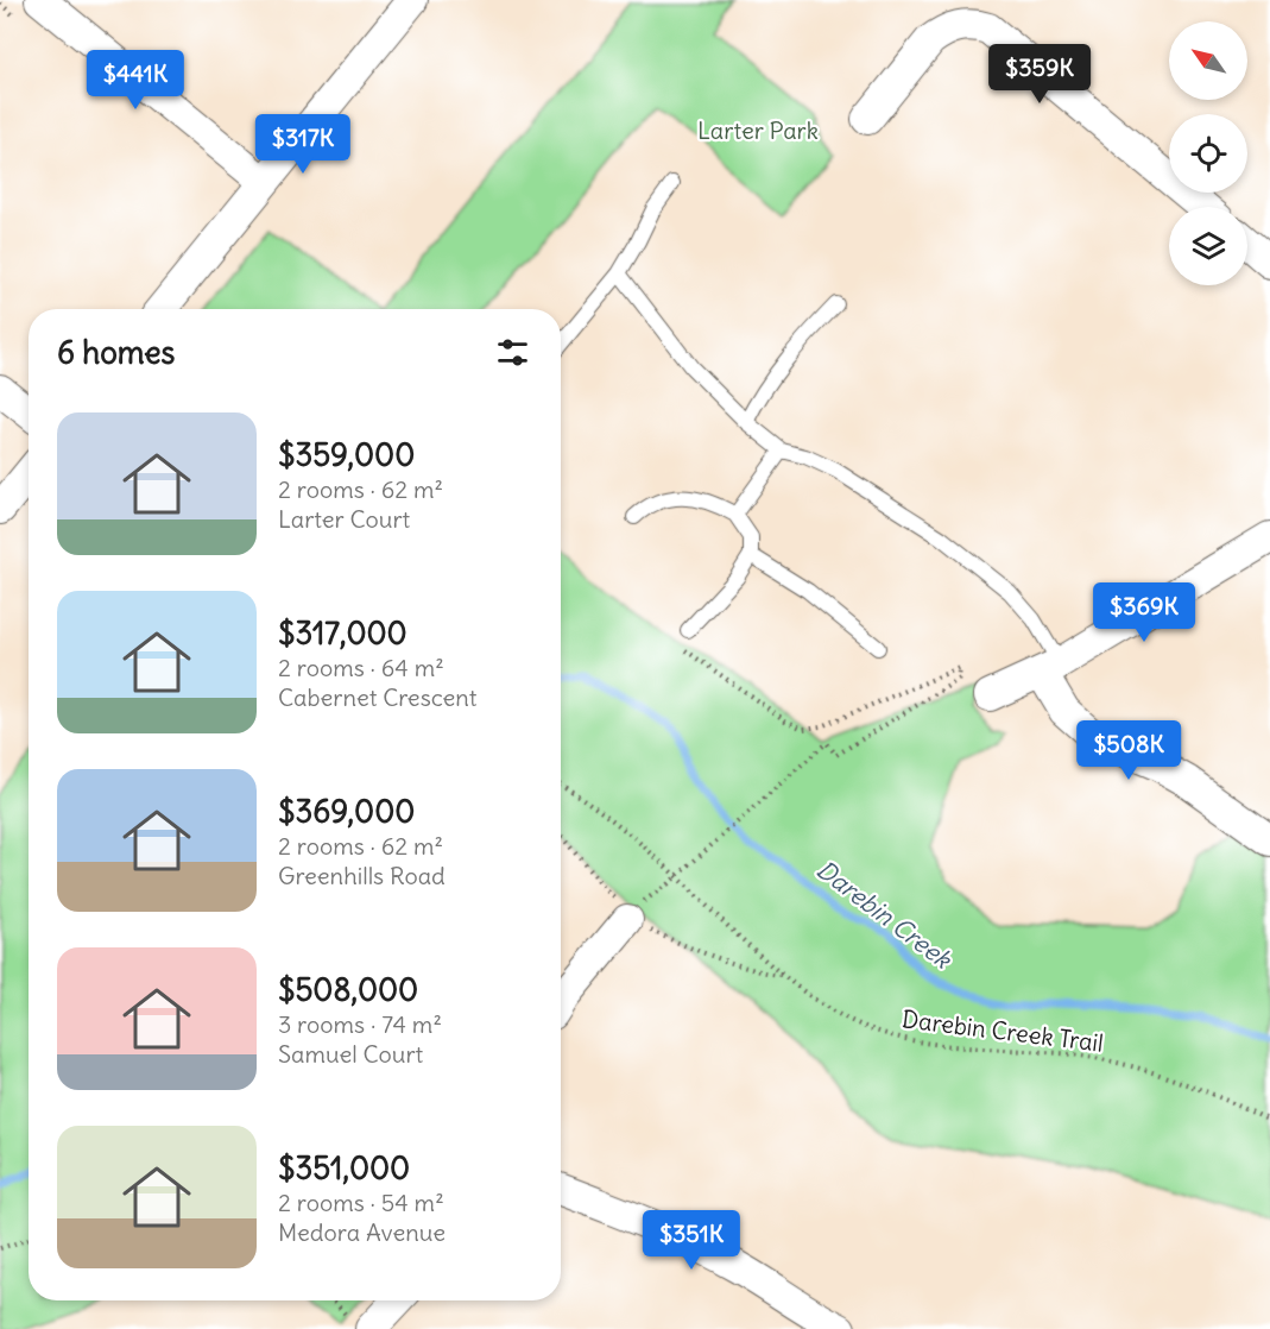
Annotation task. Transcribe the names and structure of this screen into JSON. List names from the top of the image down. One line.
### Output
{"streets":{"path":["Darebin Creek Trail"]},"water":["Darebin Creek"],"parks":["Larter Park"],"north":"top left","page":{"price":["$359K","$441K","$317K","$369K","$508K","$351K"],"heading":"6 homes","list":[{"name":"$359,000","note":"2 rooms · 62 m² · Larter Court"},{"name":"$317,000","note":"2 rooms · 64 m² · Cabernet Crescent"},{"name":"$369,000","note":"2 rooms · 62 m² · Greenhills Road"},{"name":"$508,000","note":"3 rooms · 74 m² · Samuel Court"},{"name":"$351,000","note":"2 rooms · 54 m² · Medora Avenue"}]}}
